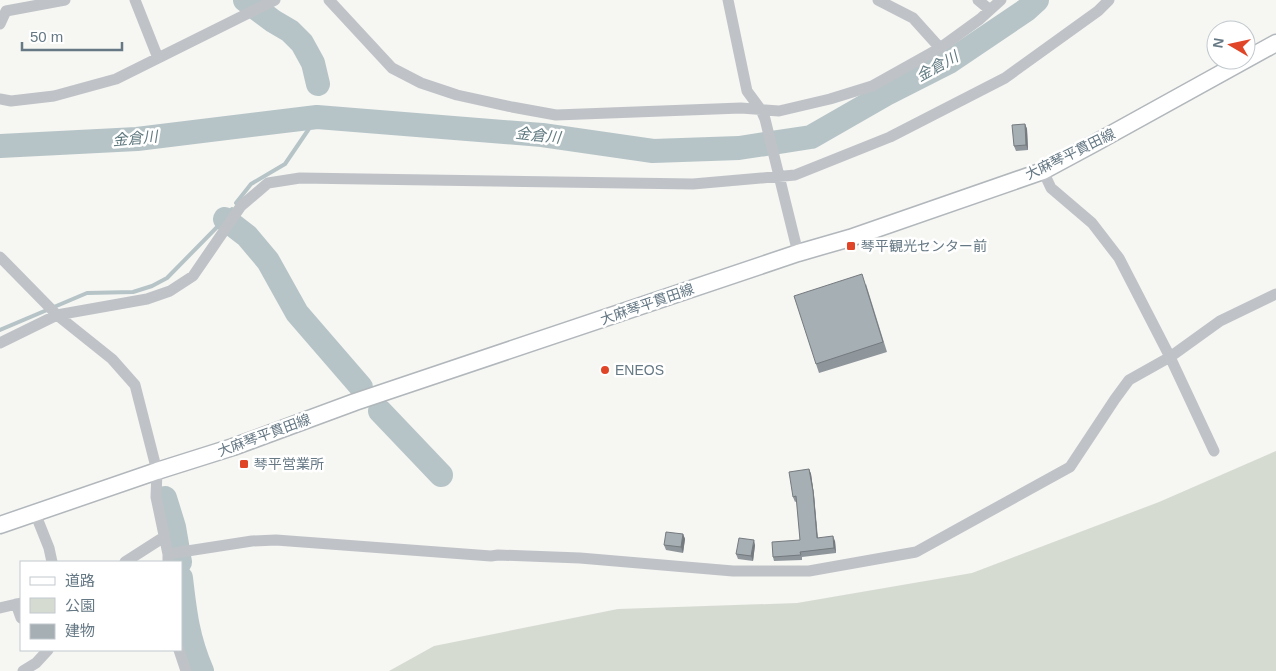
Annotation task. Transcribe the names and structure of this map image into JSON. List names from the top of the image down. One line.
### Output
{"streets":{"main road":["大麻琴平貫田線"]},"water":["金倉川"],"places":{"transit":["琴平観光センター前","琴平営業所"],"other":["ENEOS"]},"legend":["道路","公園","建物"],"scale_bar":"50 m","north":"left"}
